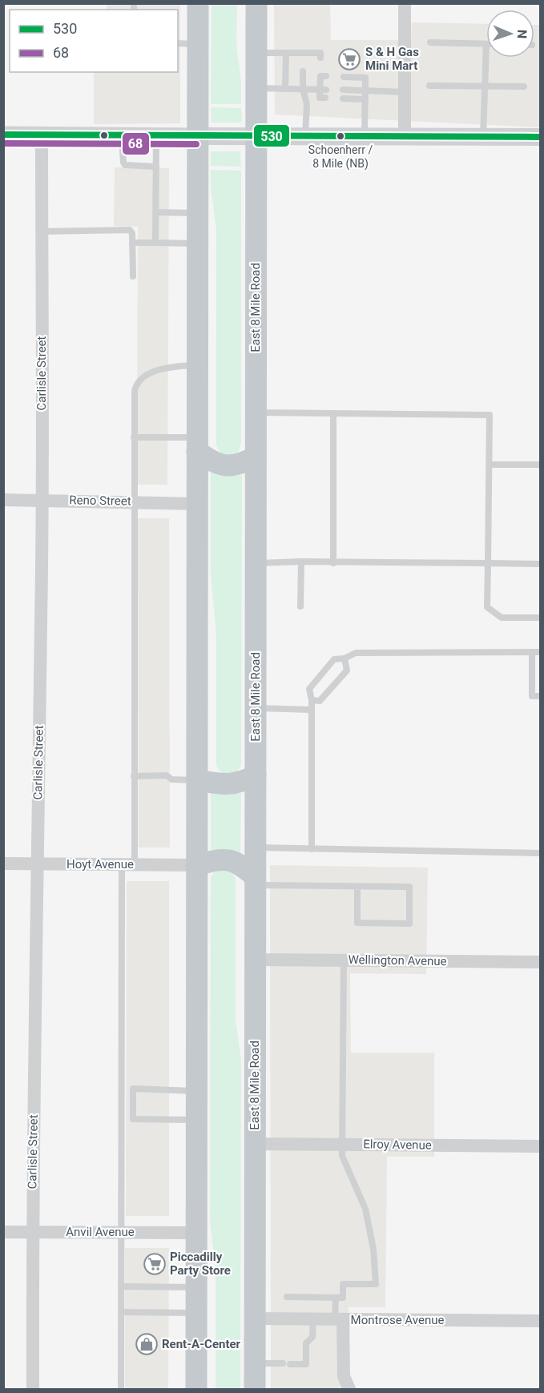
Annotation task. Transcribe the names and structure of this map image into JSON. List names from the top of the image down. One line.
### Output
{"streets":{"highway":["East 8 Mile Road"],"street":["Carlisle Street","Reno Street","Hoyt Avenue","Wellington Avenue","Elroy Avenue","Anvil Avenue","Montrose Avenue"]},"crossings":[["East 8 Mile Road","Wellington Avenue"],["East 8 Mile Road","Elroy Avenue"],["East 8 Mile Road","Montrose Avenue"],["Carlisle Street","Reno Street"],["Carlisle Street","Hoyt Avenue"],["Carlisle Street","Anvil Avenue"]],"places":{"supermarket":["S & H Gas Mini Mart","Piccadilly Party Store"],"other":["Schoenherr / 8 Mile (NB)"],"shop":["Rent-A-Center"]},"lines":["transit line 530","transit line 68"],"legend":["530","68"],"north":"right"}
